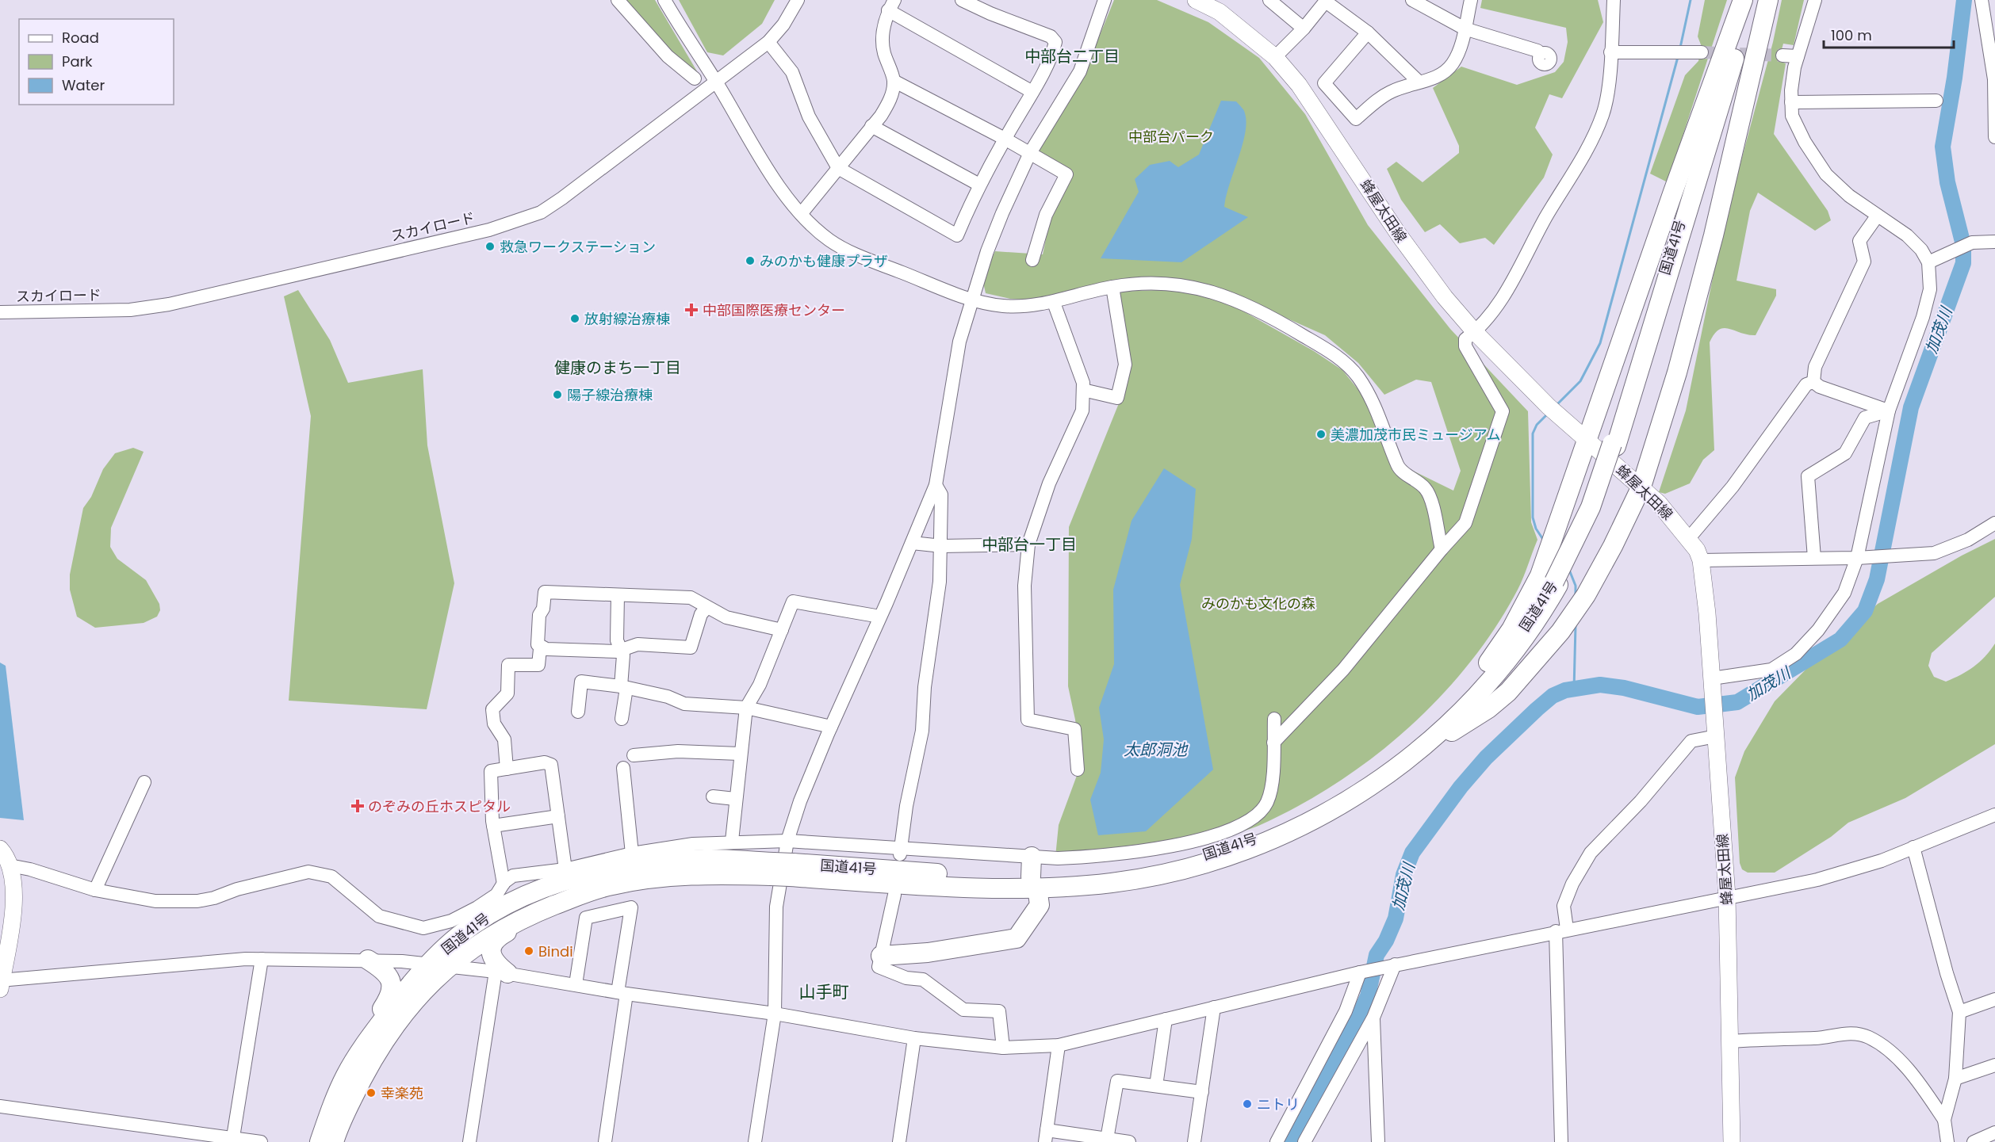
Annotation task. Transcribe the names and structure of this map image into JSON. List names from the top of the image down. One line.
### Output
{"streets":{"highway":["国道41号"],"main road":["蜂屋太田線"],"street":["スカイロード"]},"districts":["中部台二丁目","健康のまち一丁目","中部台一丁目","山手町"],"water":["加茂川","太郎洞池"],"parks":["中部台パーク","みのかも文化の森"],"places":{"other":["救急ワークステーション","みのかも健康プラザ","放射線治療棟","陽子線治療棟","美濃加茂市民ミュージアム","Bindi","幸楽苑","ニトリ"],"health":["中部国際医療センター","のぞみの丘ホスピタル"]},"legend":["Road","Park","Water"],"scale_bar":"100 m"}
